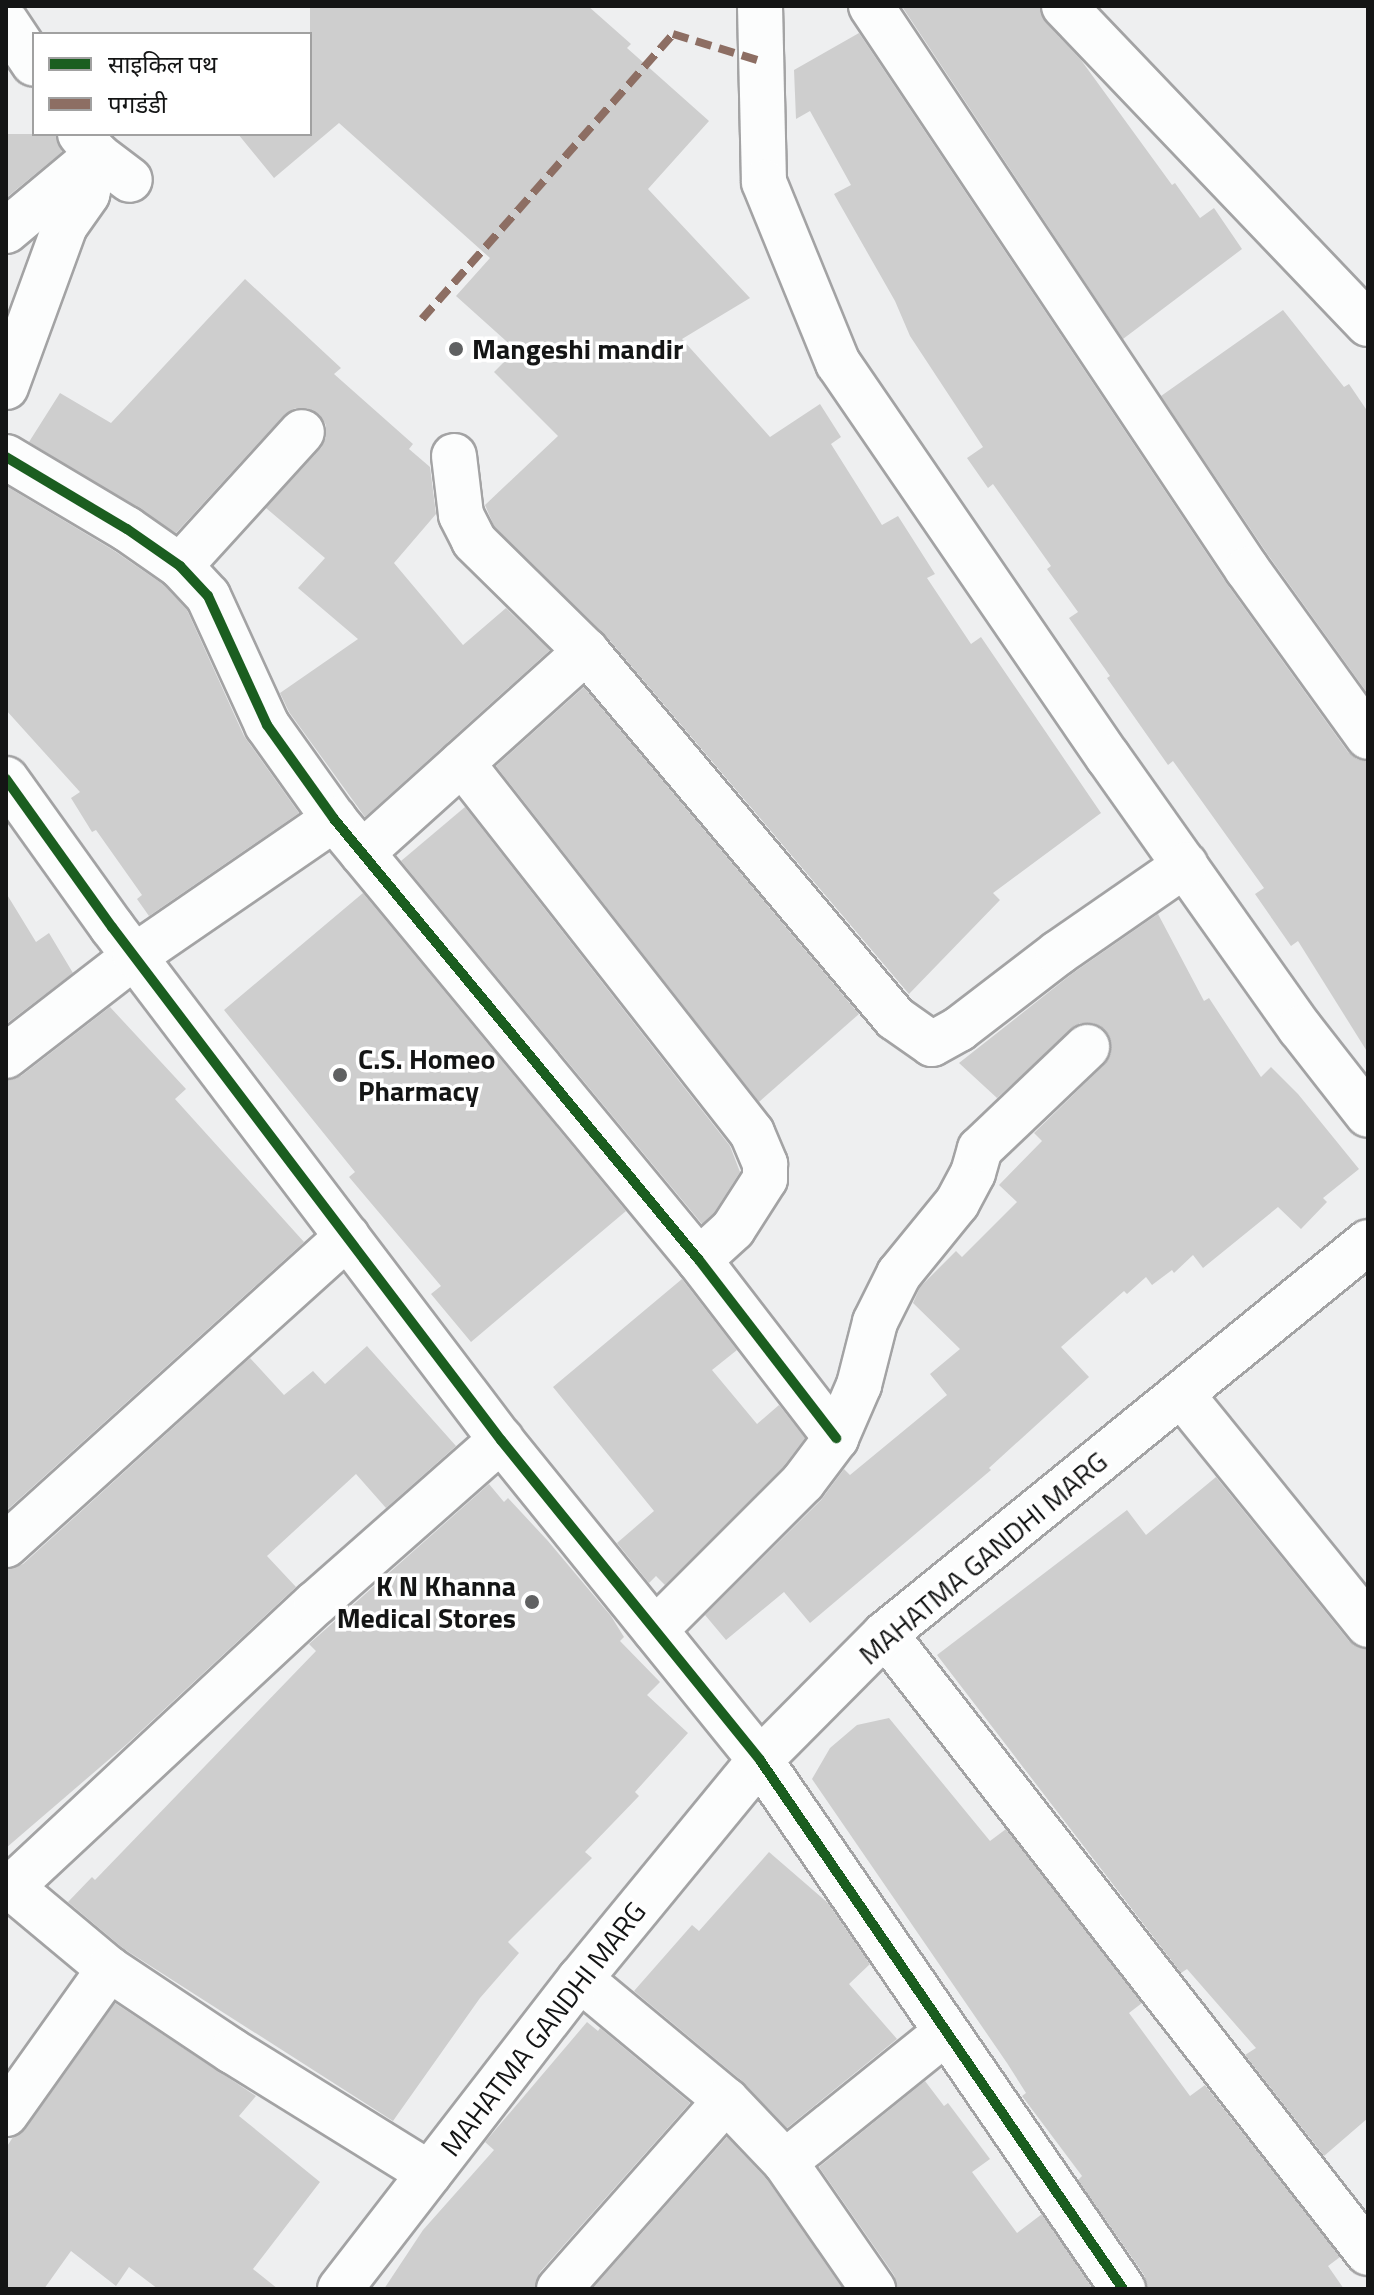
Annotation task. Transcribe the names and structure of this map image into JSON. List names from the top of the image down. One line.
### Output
{"streets":{"street":["MAHATMA GANDHI MARG"]},"places":["Mangeshi mandir","C.S. Homeo Pharmacy","K N Khanna Medical Stores"],"legend":["साइकिल पथ","पगडंडी"]}
